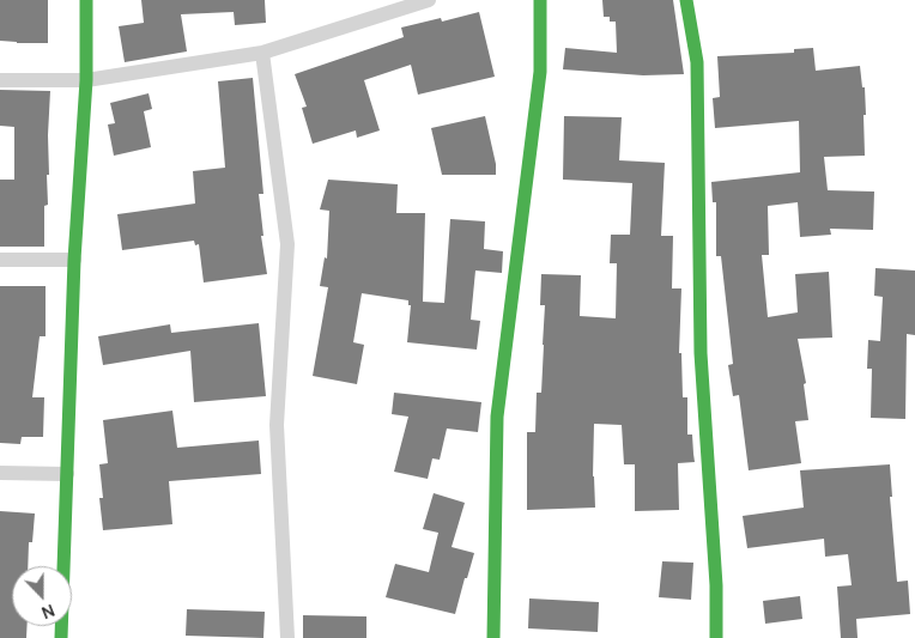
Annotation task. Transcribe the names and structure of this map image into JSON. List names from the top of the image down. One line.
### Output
{"north":"bottom"}
